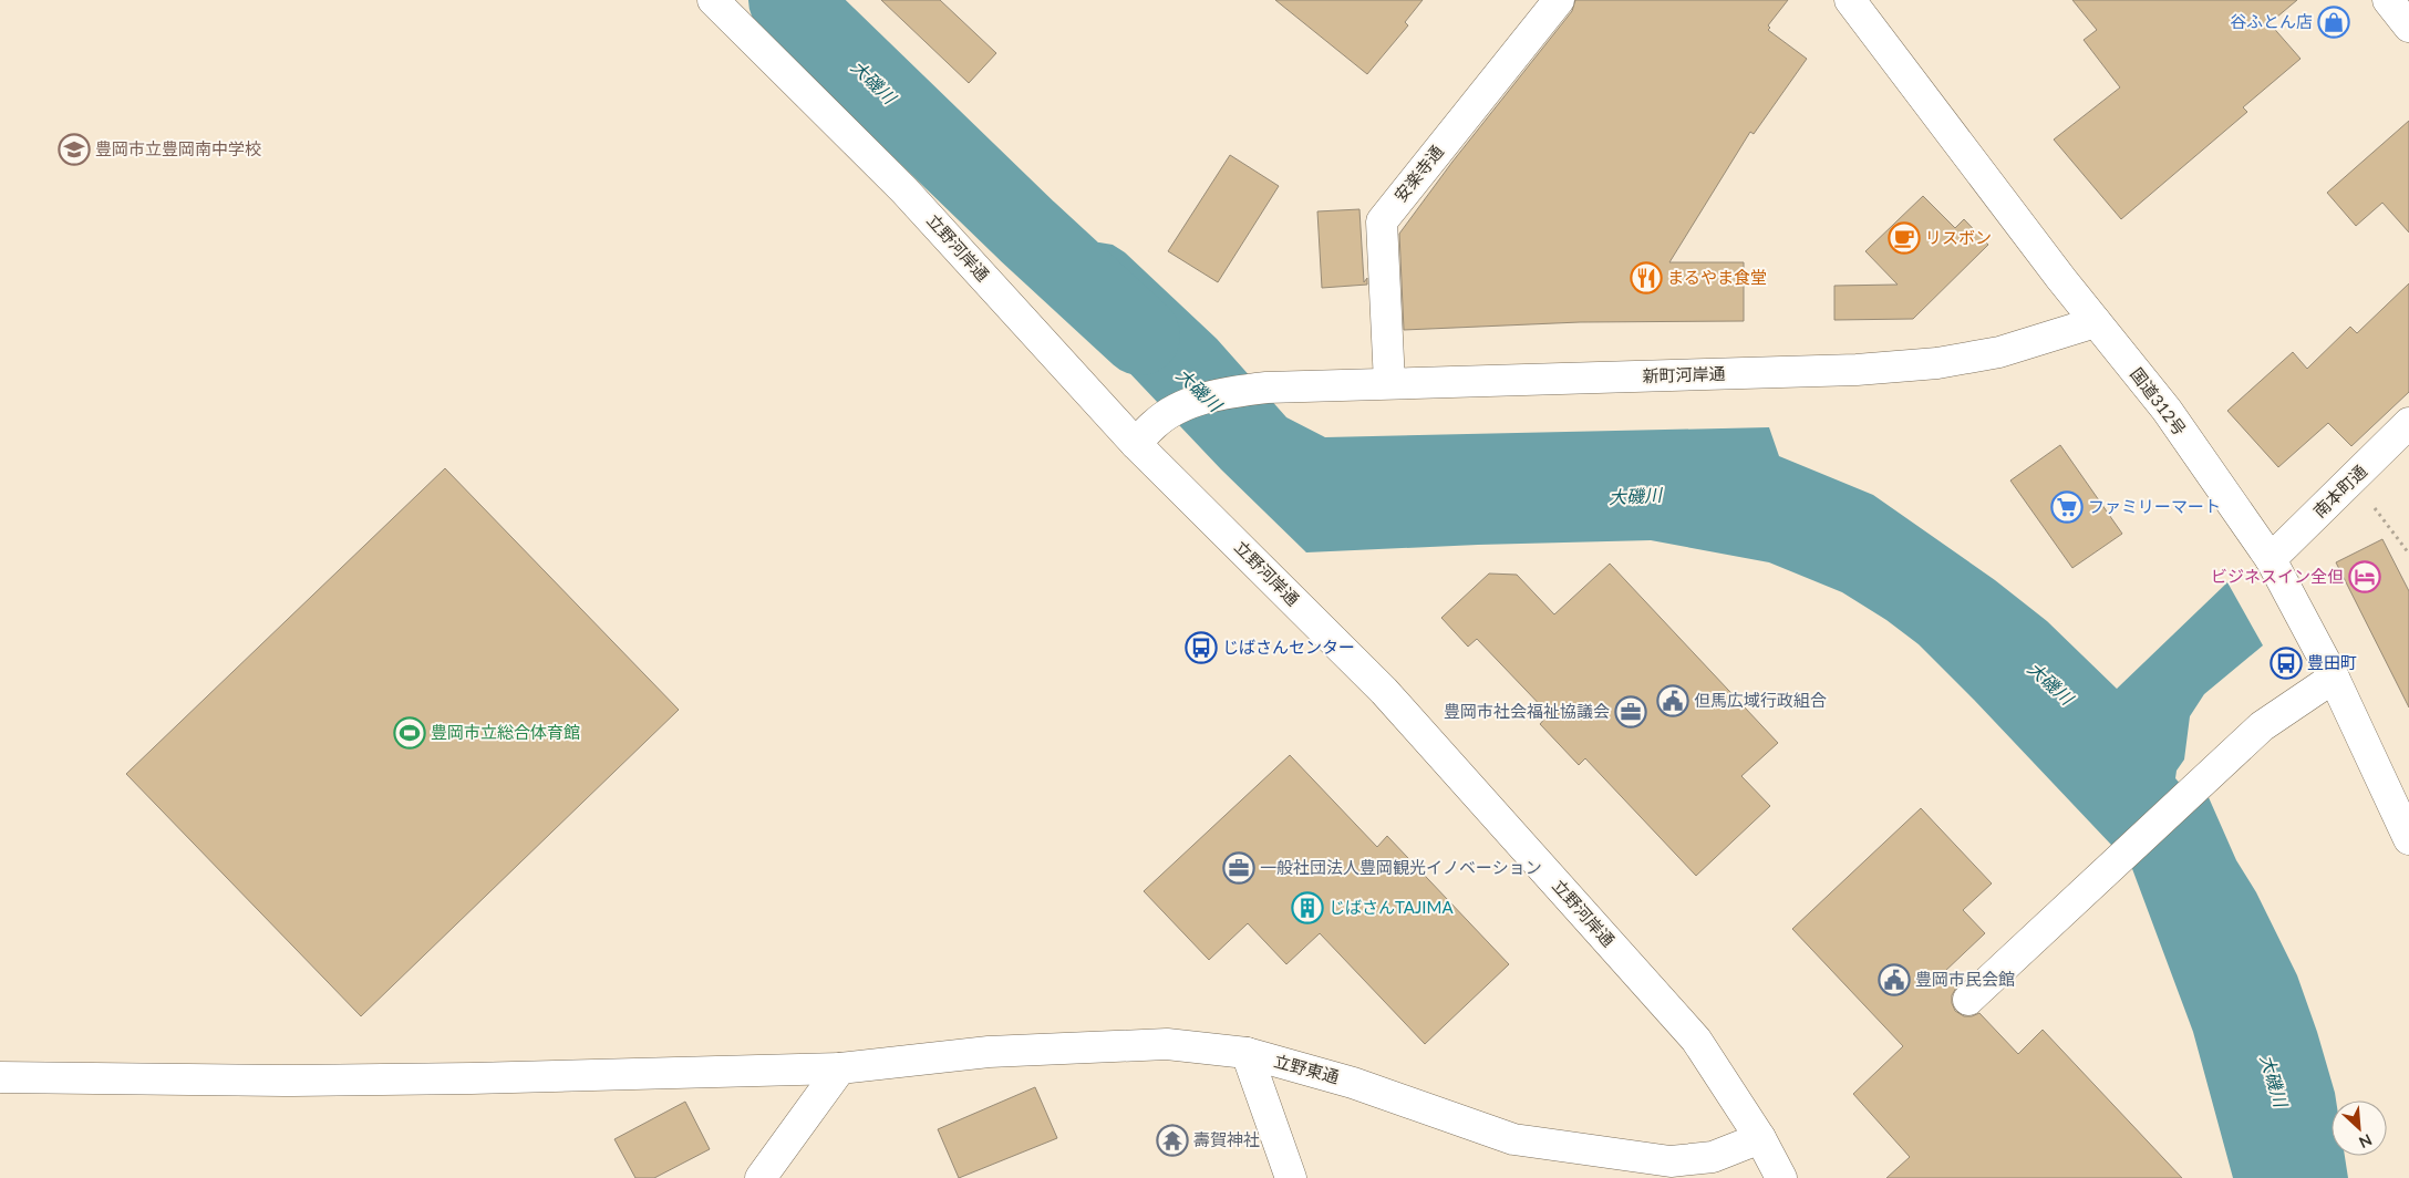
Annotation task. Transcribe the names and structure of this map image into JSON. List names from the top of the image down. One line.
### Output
{"streets":{"main road":["安楽寺通","立野河岸通","新町河岸通","国道312号","南本町通","立野東通"]},"crossings":[["安楽寺通","新町河岸通"],["立野河岸通","新町河岸通"],["立野河岸通","立野東通"],["新町河岸通","国道312号"],["国道312号","南本町通"]],"water":["大磯川"],"places":{"shop":["谷ふとん店"],"school or university":["豊岡市立豊岡南中学校"],"cafe":["リスボン"],"restaurant":["まるやま食堂"],"supermarket":["ファミリーマート"],"hotel":["ビジネスイン全但"],"bus stop":["じばさんセンター","豊田町"],"public building":["但馬広域行政組合","豊岡市民会館"],"office":["豊岡市社会福祉協議会","一般社団法人豊岡観光イノベーション"],"sports":["豊岡市立総合体育館"],"building":["じばさんTAJIMA"],"temple":["壽賀神社"]},"north":"bottom right"}
